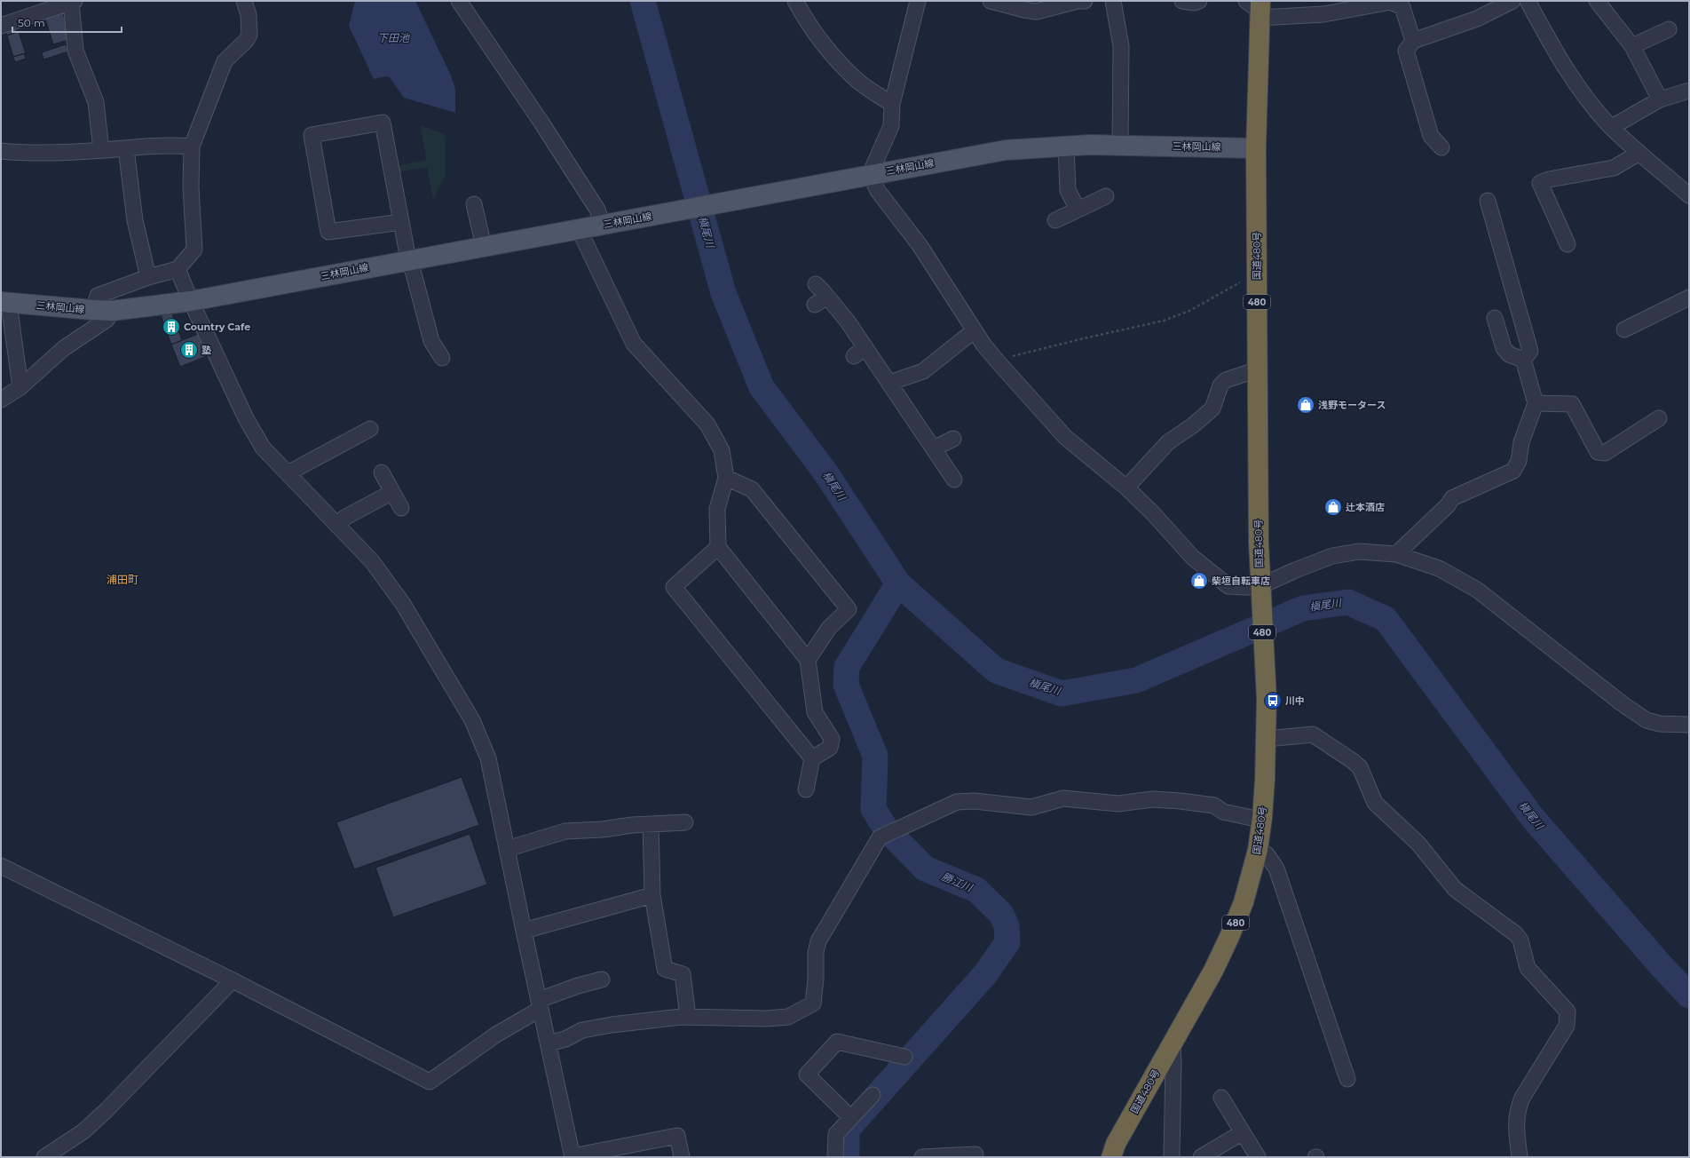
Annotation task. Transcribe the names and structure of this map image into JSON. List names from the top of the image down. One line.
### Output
{"streets":{"highway":["国道480号","480"],"main road":["三林岡山線"]},"crossings":[["三林岡山線","国道480号"]],"districts":["浦田町"],"water":["下田池","槇尾川","勝江川"],"places":{"building":["Country Cafe","塾"],"shop":["浅野モータース","辻本酒店","柴垣自転車店"],"bus stop":["川中"]},"scale_bar":"50 m"}
